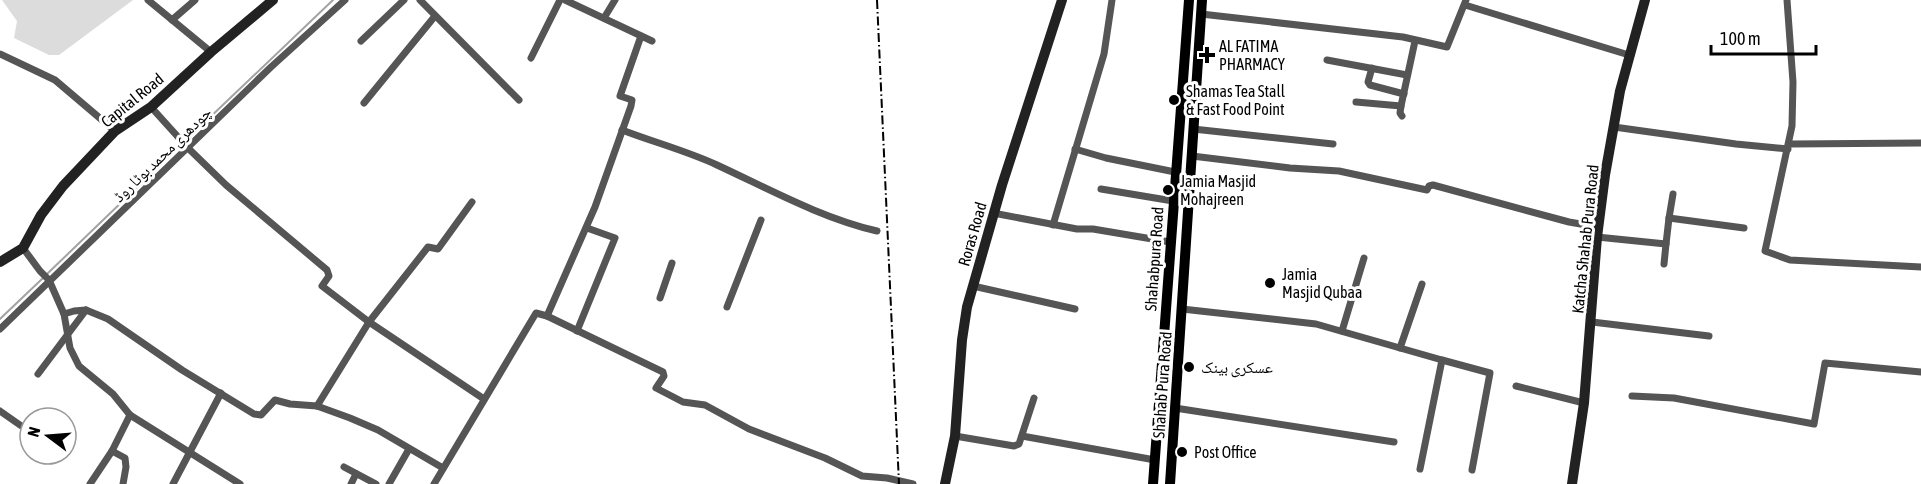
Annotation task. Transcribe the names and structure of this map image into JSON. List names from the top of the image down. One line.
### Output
{"streets":{"main road":["Shahabpura Road","Shahab Pura Road"],"street":["Capital Road","چودھری محمد بوٹا روڈ","Roras Road","Katcha Shahab Pura Road"]},"places":{"health":["AL FATIMA PHARMACY"],"other":["Shamas Tea Stall & Fast Food Point","Jamia Masjid Mohajreen","Jamia Masjid Qubaa","عسکری بینک","Post Office"]},"scale_bar":"100 m","north":"left"}
